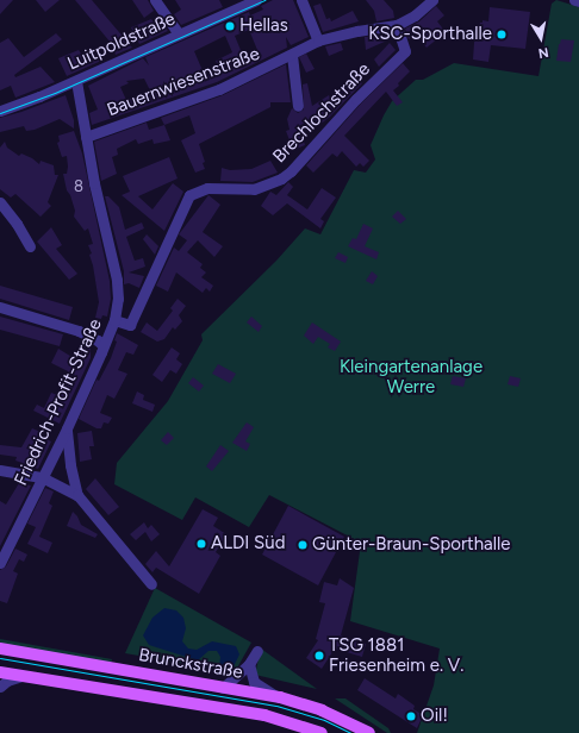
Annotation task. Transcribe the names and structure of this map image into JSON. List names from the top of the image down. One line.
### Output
{"streets":{"main road":["Brunckstraße"],"street":["Luitpoldstraße","Bauernwiesenstraße","Brechlochstraße","Friedrich-Profit-Straße"]},"crossings":[["Luitpoldstraße","Friedrich-Profit-Straße"],["Bauernwiesenstraße","Brechlochstraße"],["Bauernwiesenstraße","Friedrich-Profit-Straße"],["Brechlochstraße","Friedrich-Profit-Straße"]],"parks":["Kleingartenanlage Werre"],"places":["Hellas","KSC-Sporthalle","ALDI Süd","Günter-Braun-Sporthalle","TSG 1881 Friesenheim e. V.","Oil!"],"house_numbers":["8"],"north":"bottom"}
